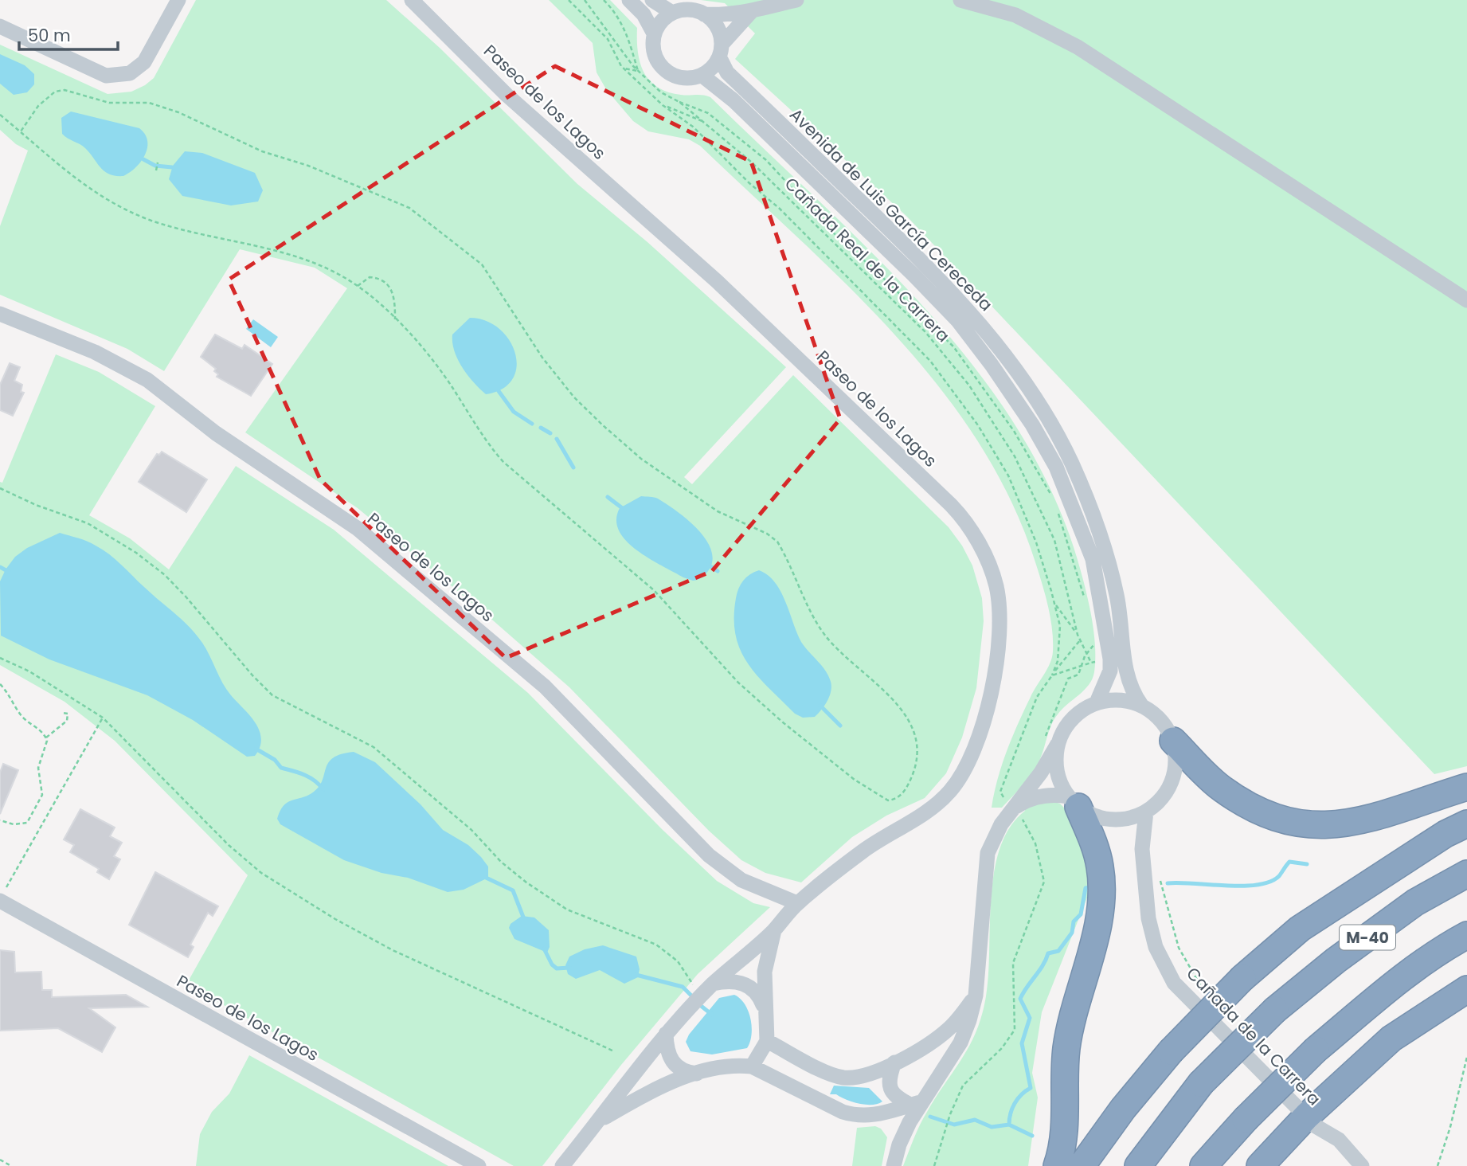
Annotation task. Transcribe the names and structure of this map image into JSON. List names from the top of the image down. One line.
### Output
{"streets":{"highway":["M-40"],"street":["Paseo de los Lagos","Avenida de Luis García Cereceda","Cañada de la Carrera"],"path":["Cañada Real de la Carrera"]},"crossings":[["Avenida de Luis García Cereceda","Cañada de la Carrera"]],"scale_bar":"50 m"}
